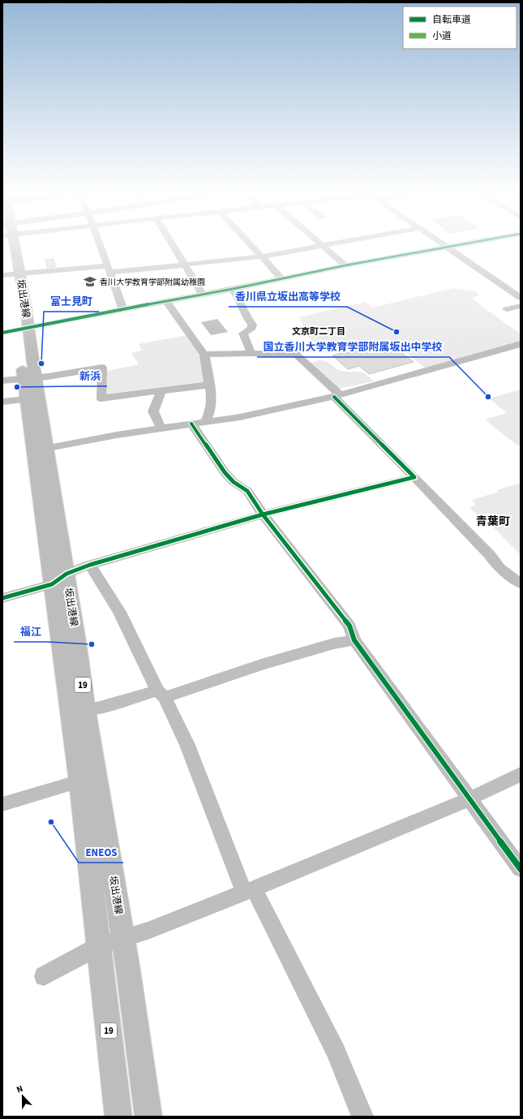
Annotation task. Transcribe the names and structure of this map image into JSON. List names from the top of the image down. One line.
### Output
{"streets":{"main road":["坂出港線","19"]},"districts":["文京町二丁目","青葉町"],"places":{"school or university":["香川大学教育学部附属幼稚園"],"other":["香川県立坂出高等学校","富士見町","新浜","国立香川大学教育学部附属坂出中学校","福江","ENEOS"]},"legend":["自転車道","小道"],"north":"top"}
